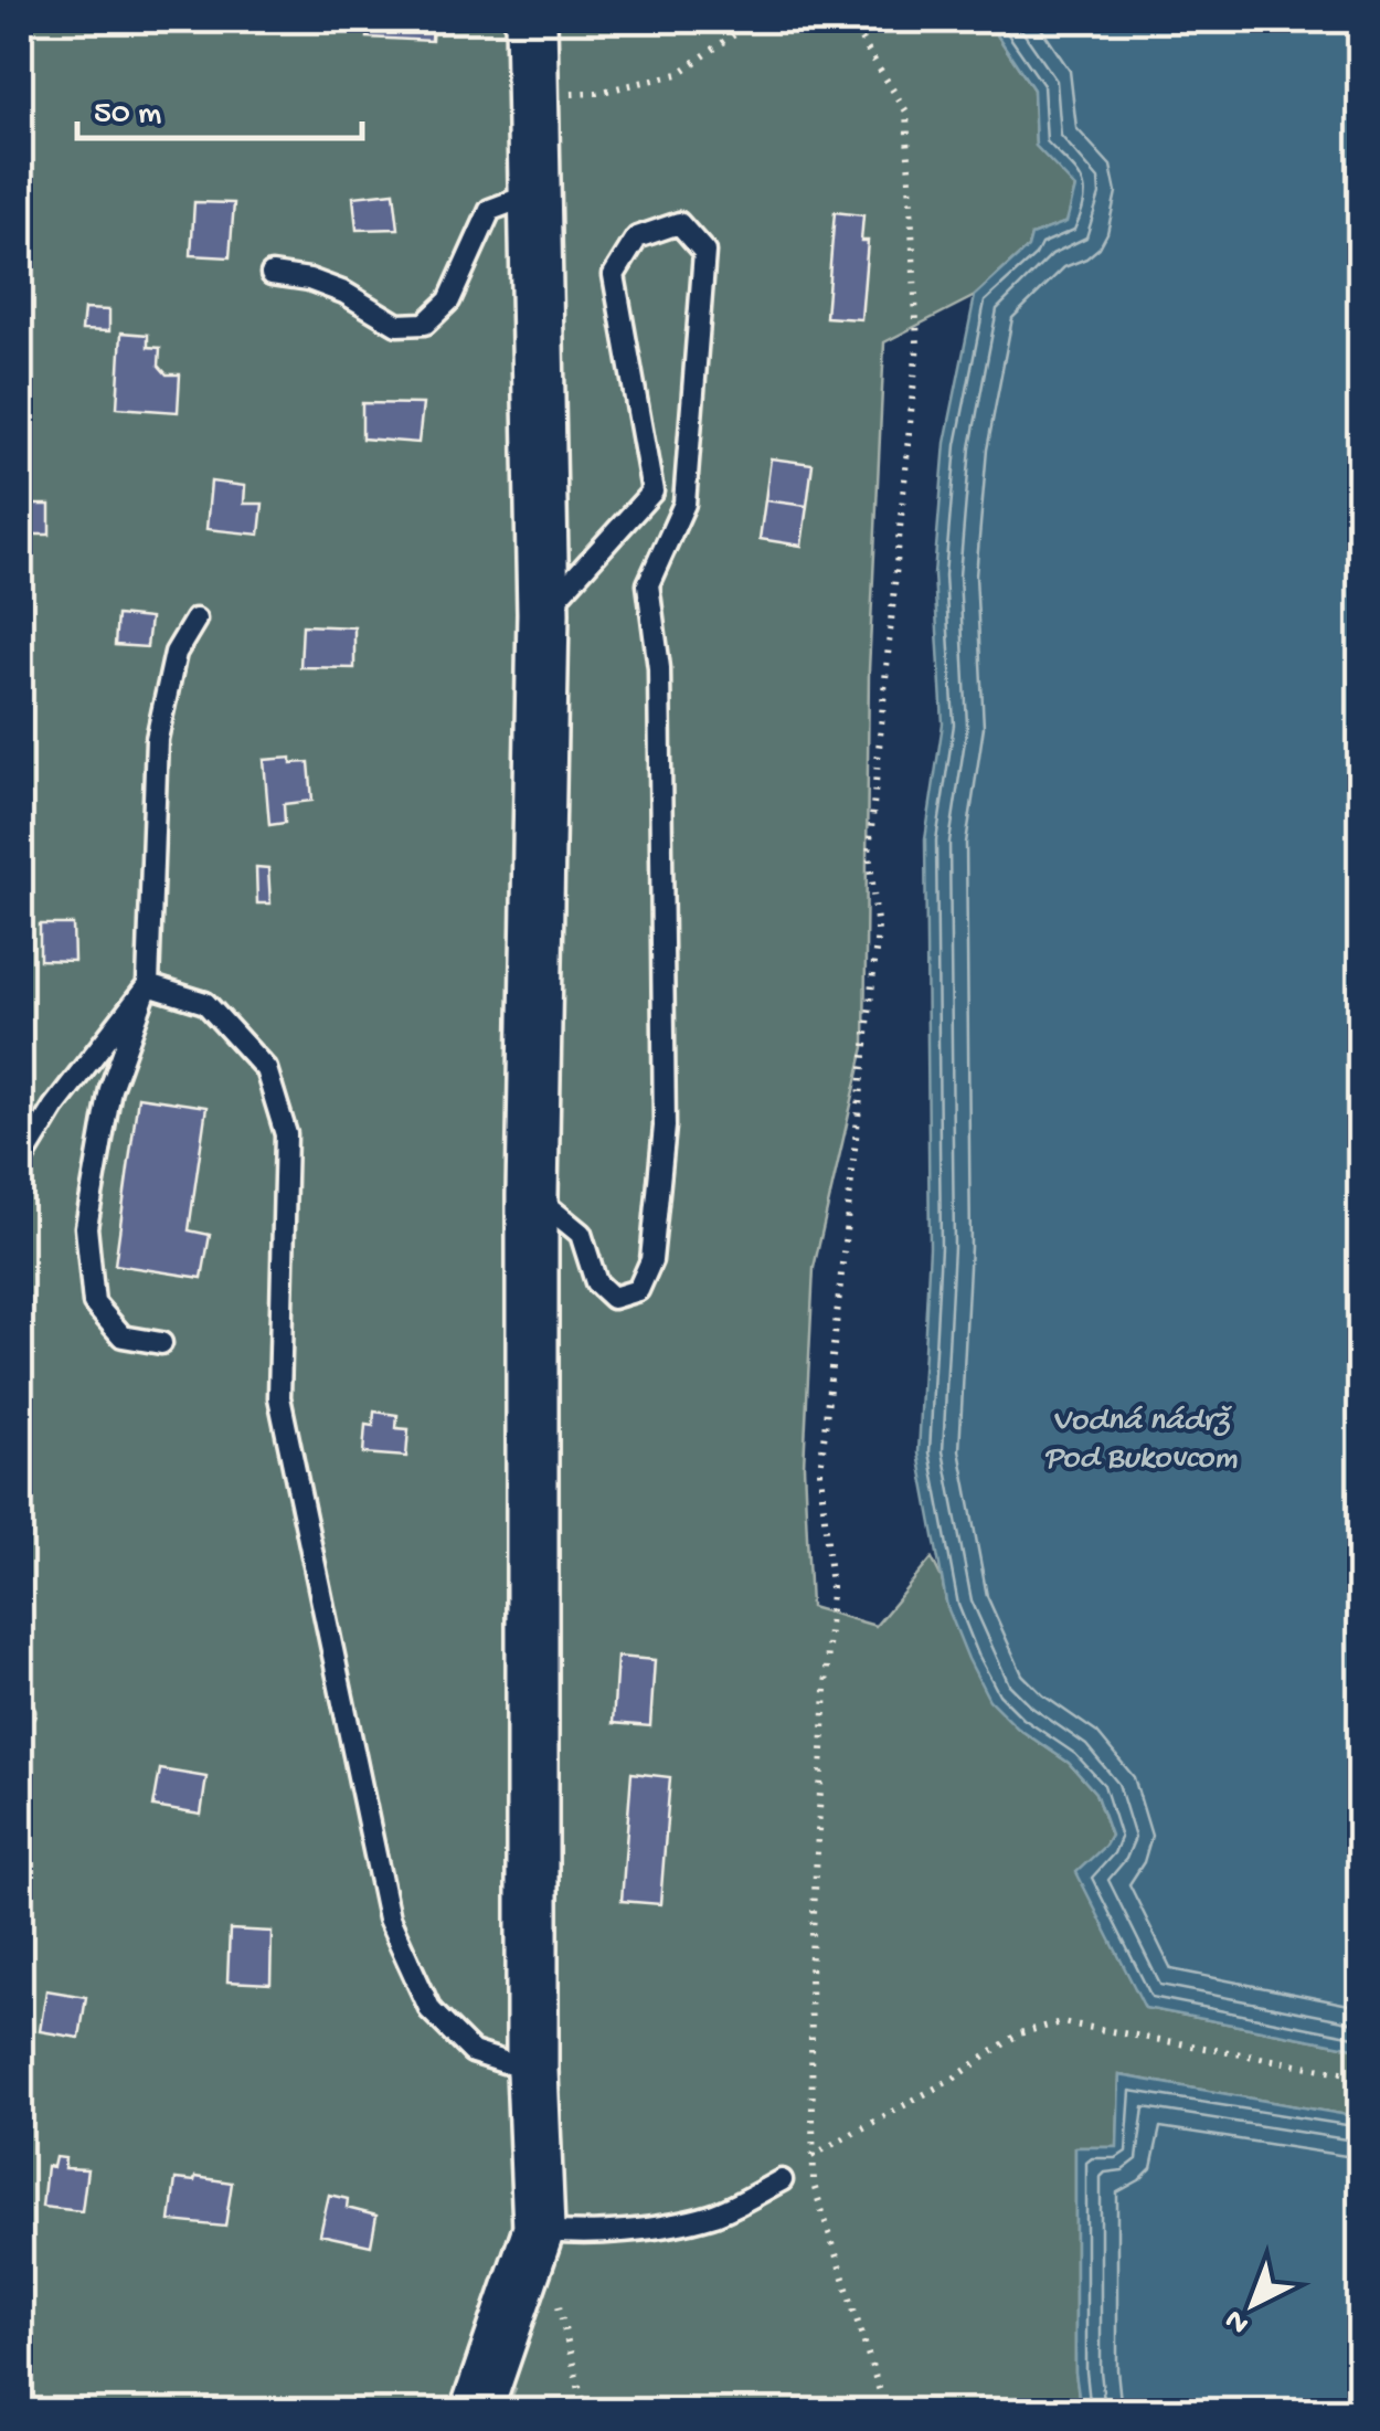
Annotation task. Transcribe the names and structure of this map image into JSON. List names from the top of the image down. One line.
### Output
{"water":["Vodná nádrž Pod Bukovcom"],"scale_bar":"50 m","north":"bottom left"}
